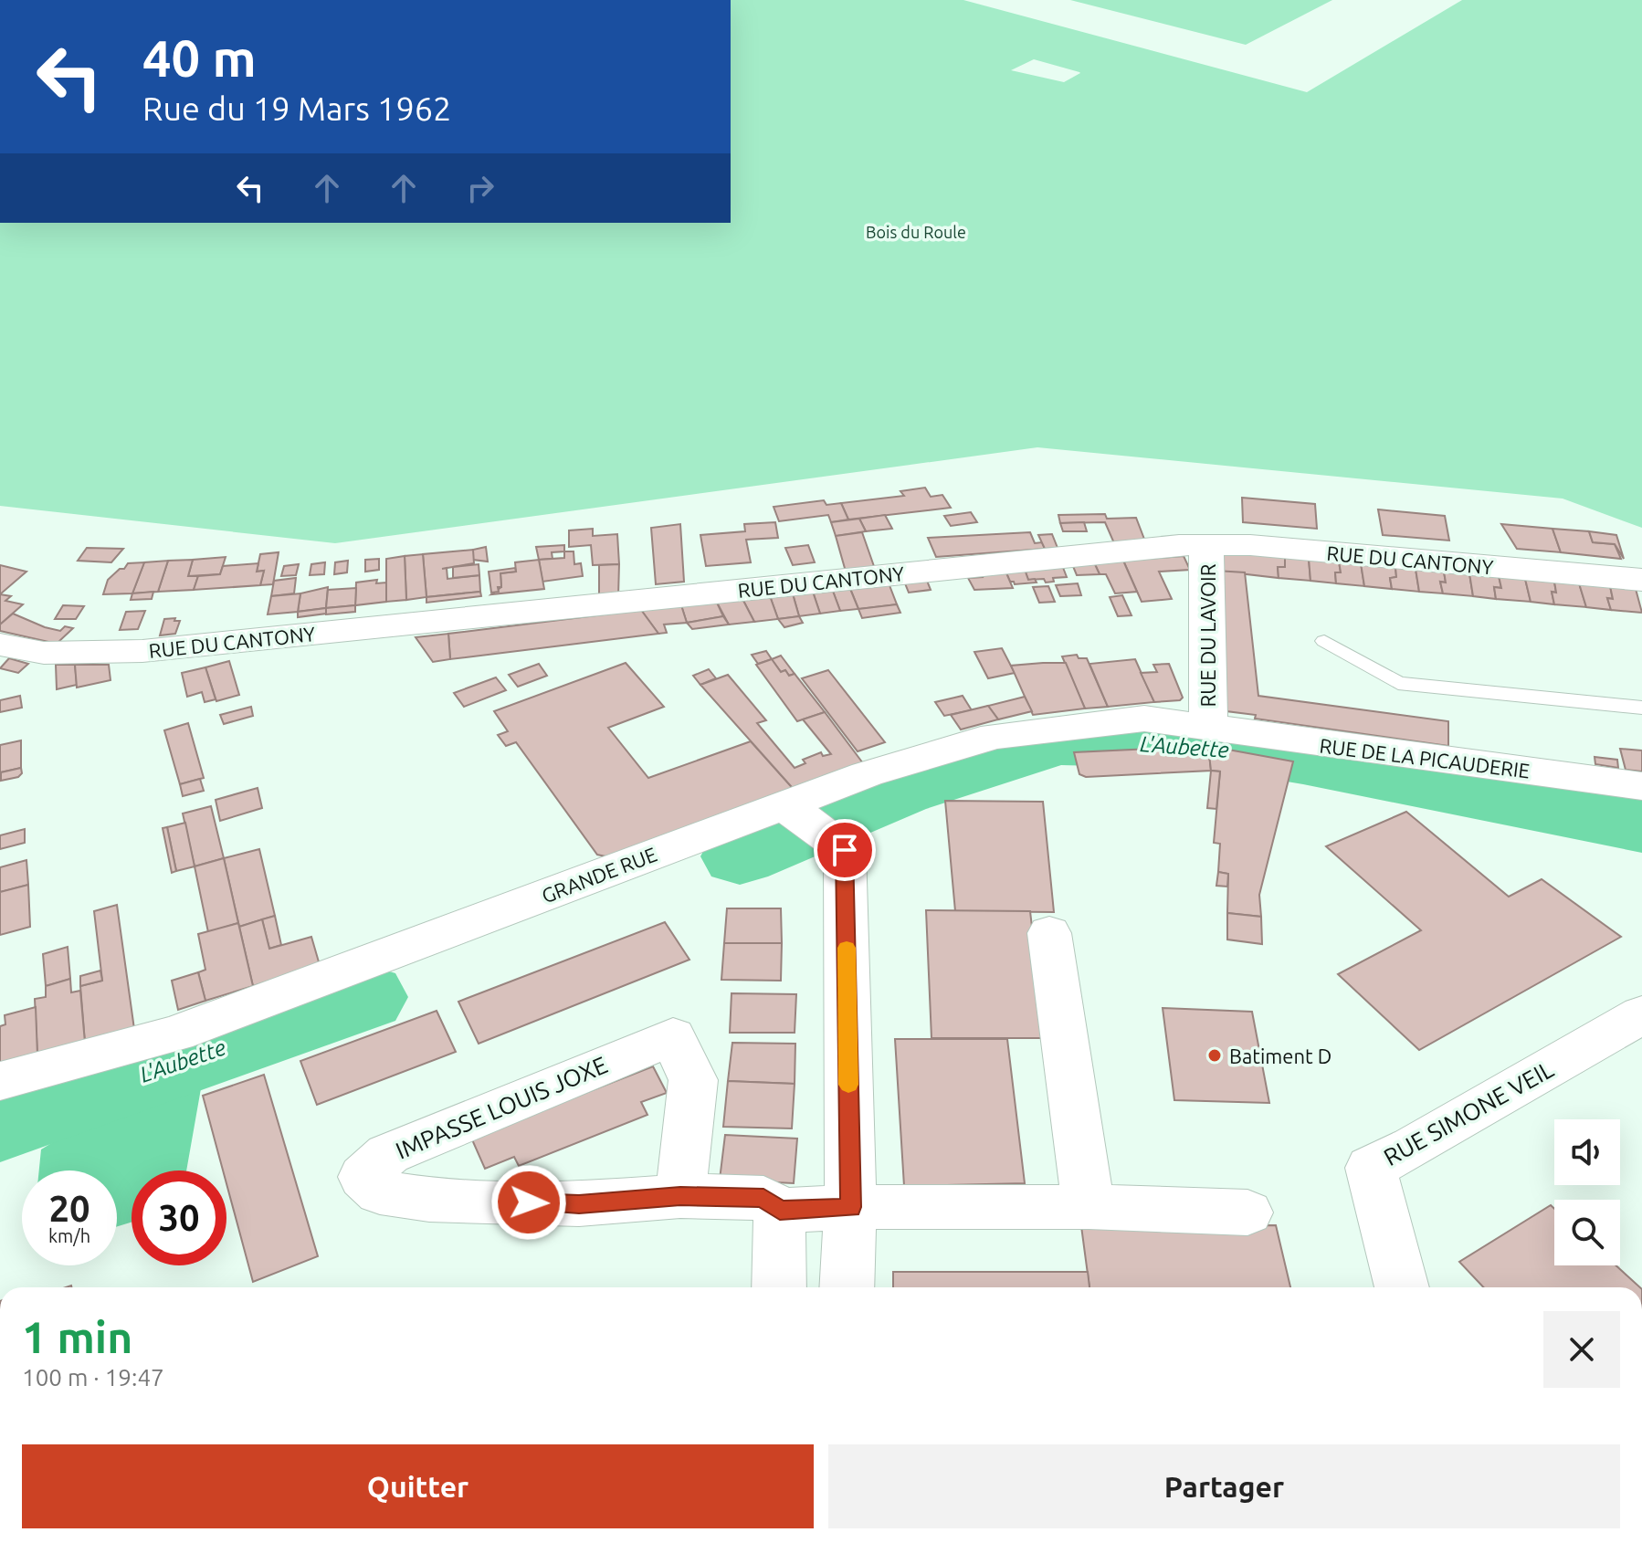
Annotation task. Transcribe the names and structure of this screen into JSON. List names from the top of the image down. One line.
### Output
{"streets":{"street":["RUE DU CANTONY","RUE DU LAVOIR","RUE DE LA PICAUDERIE","GRANDE RUE","IMPASSE LOUIS JOXE","RUE SIMONE VEIL"]},"crossings":[["RUE DU CANTONY","RUE DU LAVOIR"],["RUE DU LAVOIR","RUE DE LA PICAUDERIE"],["RUE DU LAVOIR","GRANDE RUE"],["RUE DE LA PICAUDERIE","GRANDE RUE"]],"water":["L'Aubette"],"parks":["Bois du Roule"],"places":["Batiment D"],"page":{"turn":["40 m","Rue du 19 Mars 1962"],"speed":"20 km/h","limit":"30","heading":["1 min","100 m · 19:47"],"buttons":["Quitter","Partager"]}}
